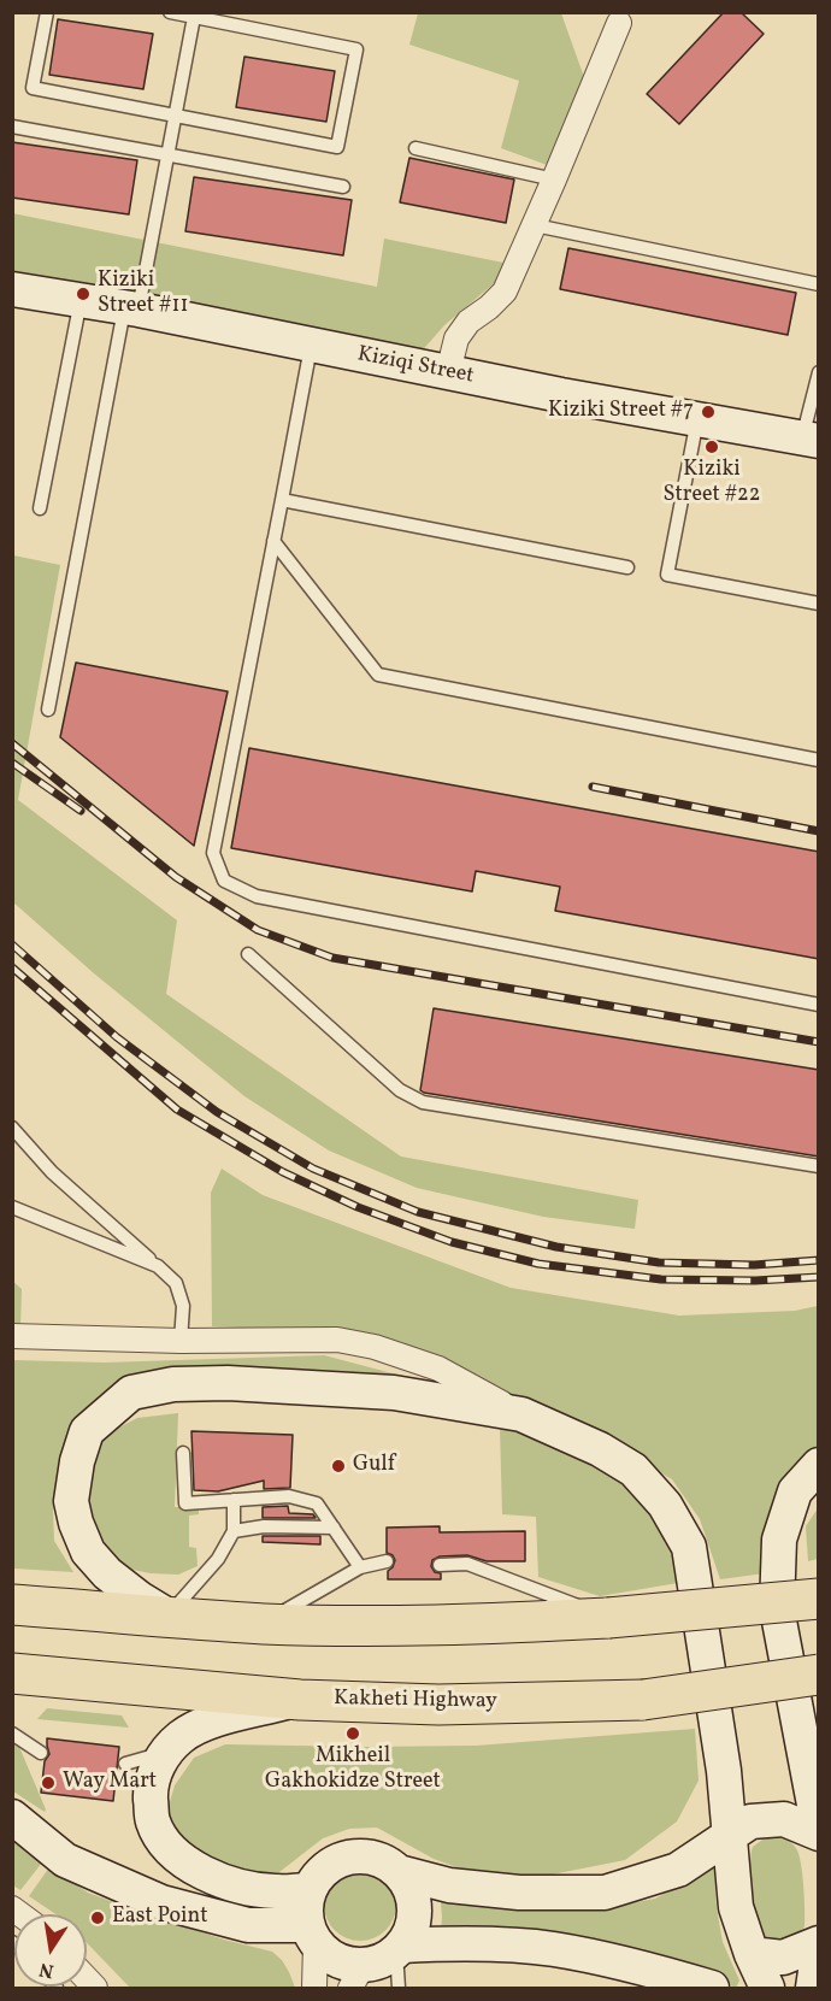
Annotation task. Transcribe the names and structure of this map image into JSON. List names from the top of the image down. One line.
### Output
{"streets":{"highway":["Kakheti Highway"],"main road":["Kiziqi Street"]},"places":["Kiziki Street #11","Kiziki Street #7","Kiziki Street #22","Gulf","Mikheil Gakhokidze Street","Way Mart","East Point"],"north":"bottom"}
